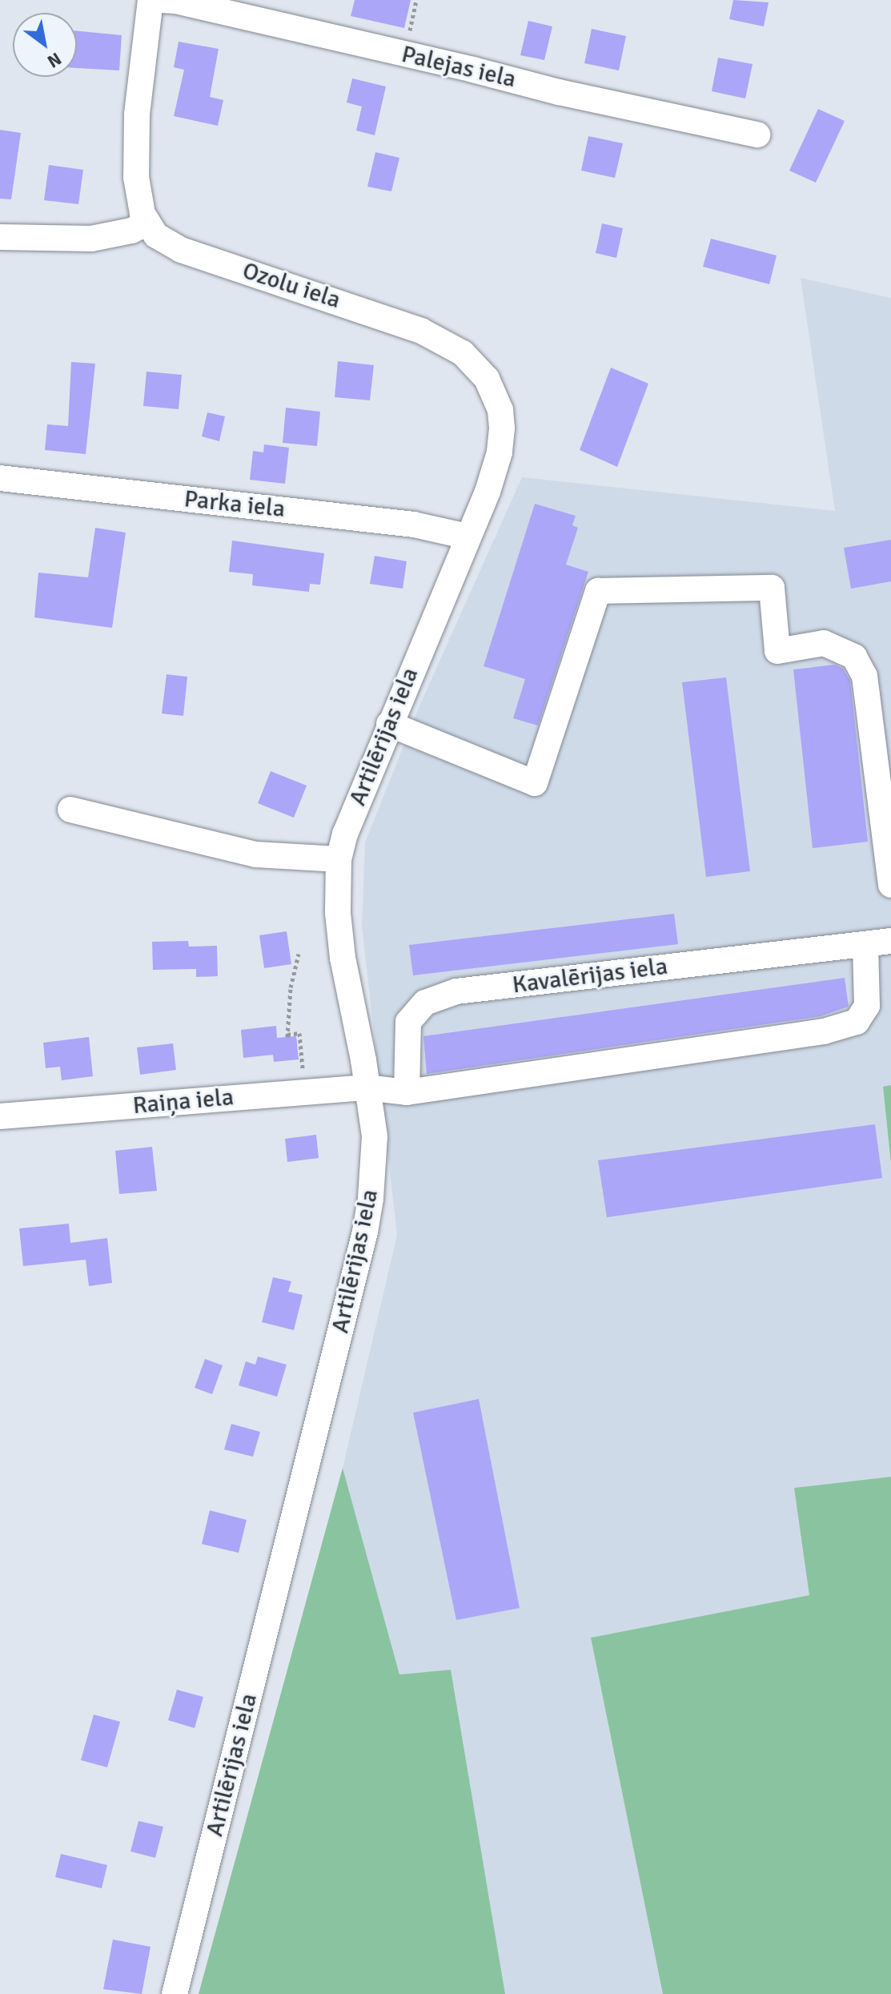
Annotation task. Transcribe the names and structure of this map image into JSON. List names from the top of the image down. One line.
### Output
{"streets":{"street":["Palejas iela","Ozolu iela","Parka iela","Artilērijas iela","Kavalērijas iela","Raiņa iela"]},"crossings":[["Ozolu iela","Parka iela"],["Ozolu iela","Artilērijas iela"],["Parka iela","Artilērijas iela"],["Artilērijas iela","Raiņa iela"]],"north":"bottom right"}
